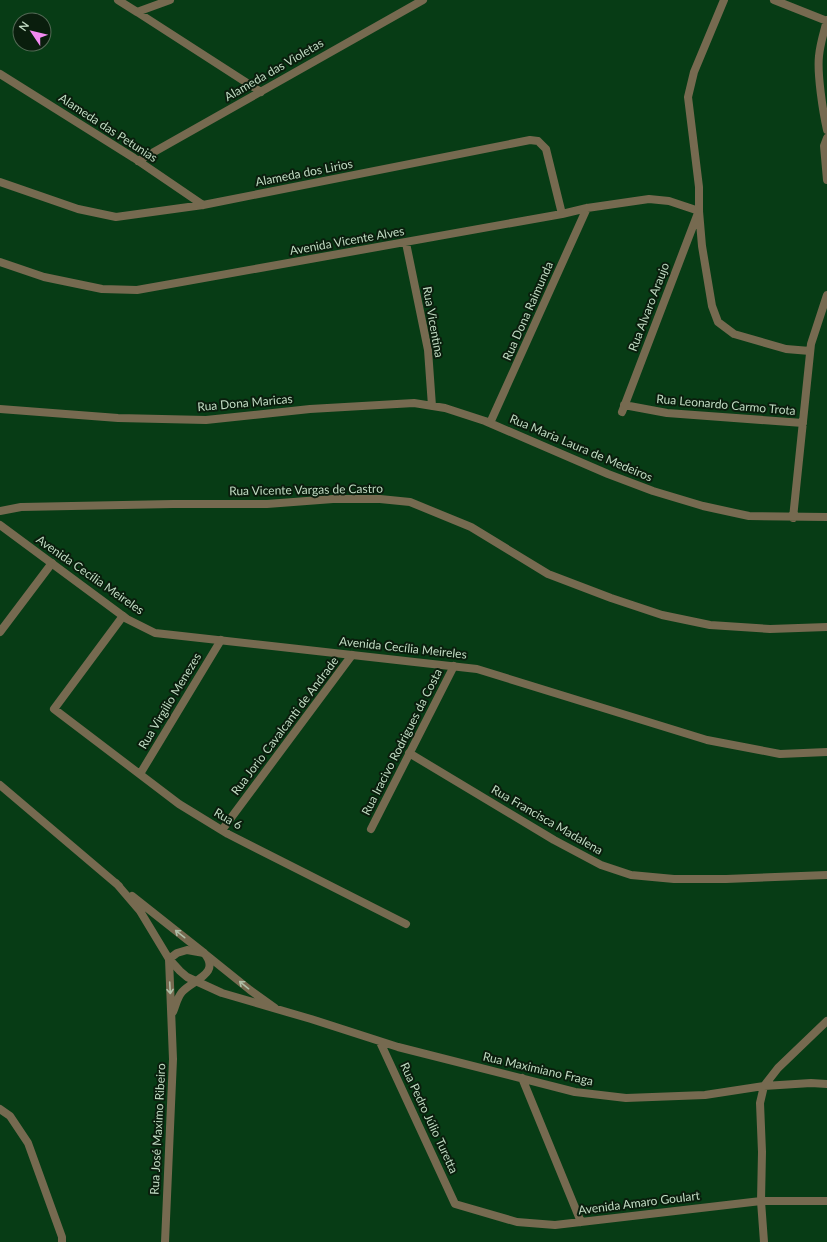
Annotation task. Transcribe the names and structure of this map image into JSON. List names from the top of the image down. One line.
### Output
{"streets":{"street":["Alameda das Violetas","Alameda das Petunias","Alameda dos Lirios","Avenida Vicente Alves","Rua Alvaro Araujo","Rua Dona Raimunda","Rua Vicentina","Rua Dona Maricas","Rua Leonardo Carmo Trota","Rua Maria Laura de Medeiros","Rua Vicente Vargas de Castro","Avenida Cecília Meireles","Rua Virgilio Menezes","Rua Jorio Cavalcanti de Andrade","Rua Iracivo Rodrigues da Costa","Rua 6","Rua Francisca Madalena","Rua Maximiano Fraga","Rua Pedro Júlio Turetta","Rua José Maximo Ribeiro","Avenida Amaro Goulart"]},"crossings":[["Alameda das Violetas","Alameda das Petunias"],["Alameda das Petunias","Alameda dos Lirios"],["Alameda dos Lirios","Avenida Vicente Alves"],["Avenida Vicente Alves","Rua Alvaro Araujo"],["Avenida Vicente Alves","Rua Dona Raimunda"],["Avenida Vicente Alves","Rua Vicentina"],["Rua Alvaro Araujo","Rua Leonardo Carmo Trota"],["Rua Dona Raimunda","Rua Dona Maricas"],["Rua Dona Raimunda","Rua Maria Laura de Medeiros"],["Rua Vicentina","Rua Dona Maricas"],["Rua Dona Maricas","Rua Maria Laura de Medeiros"],["Avenida Cecília Meireles","Rua Virgilio Menezes"],["Avenida Cecília Meireles","Rua Jorio Cavalcanti de Andrade"],["Avenida Cecília Meireles","Rua Iracivo Rodrigues da Costa"],["Avenida Cecília Meireles","Rua 6"],["Rua Virgilio Menezes","Rua 6"],["Rua Jorio Cavalcanti de Andrade","Rua 6"],["Rua Iracivo Rodrigues da Costa","Rua Francisca Madalena"],["Rua Maximiano Fraga","Rua Pedro Júlio Turetta"],["Rua Maximiano Fraga","Rua José Maximo Ribeiro"],["Rua Pedro Júlio Turetta","Avenida Amaro Goulart"]],"north":"top left"}
